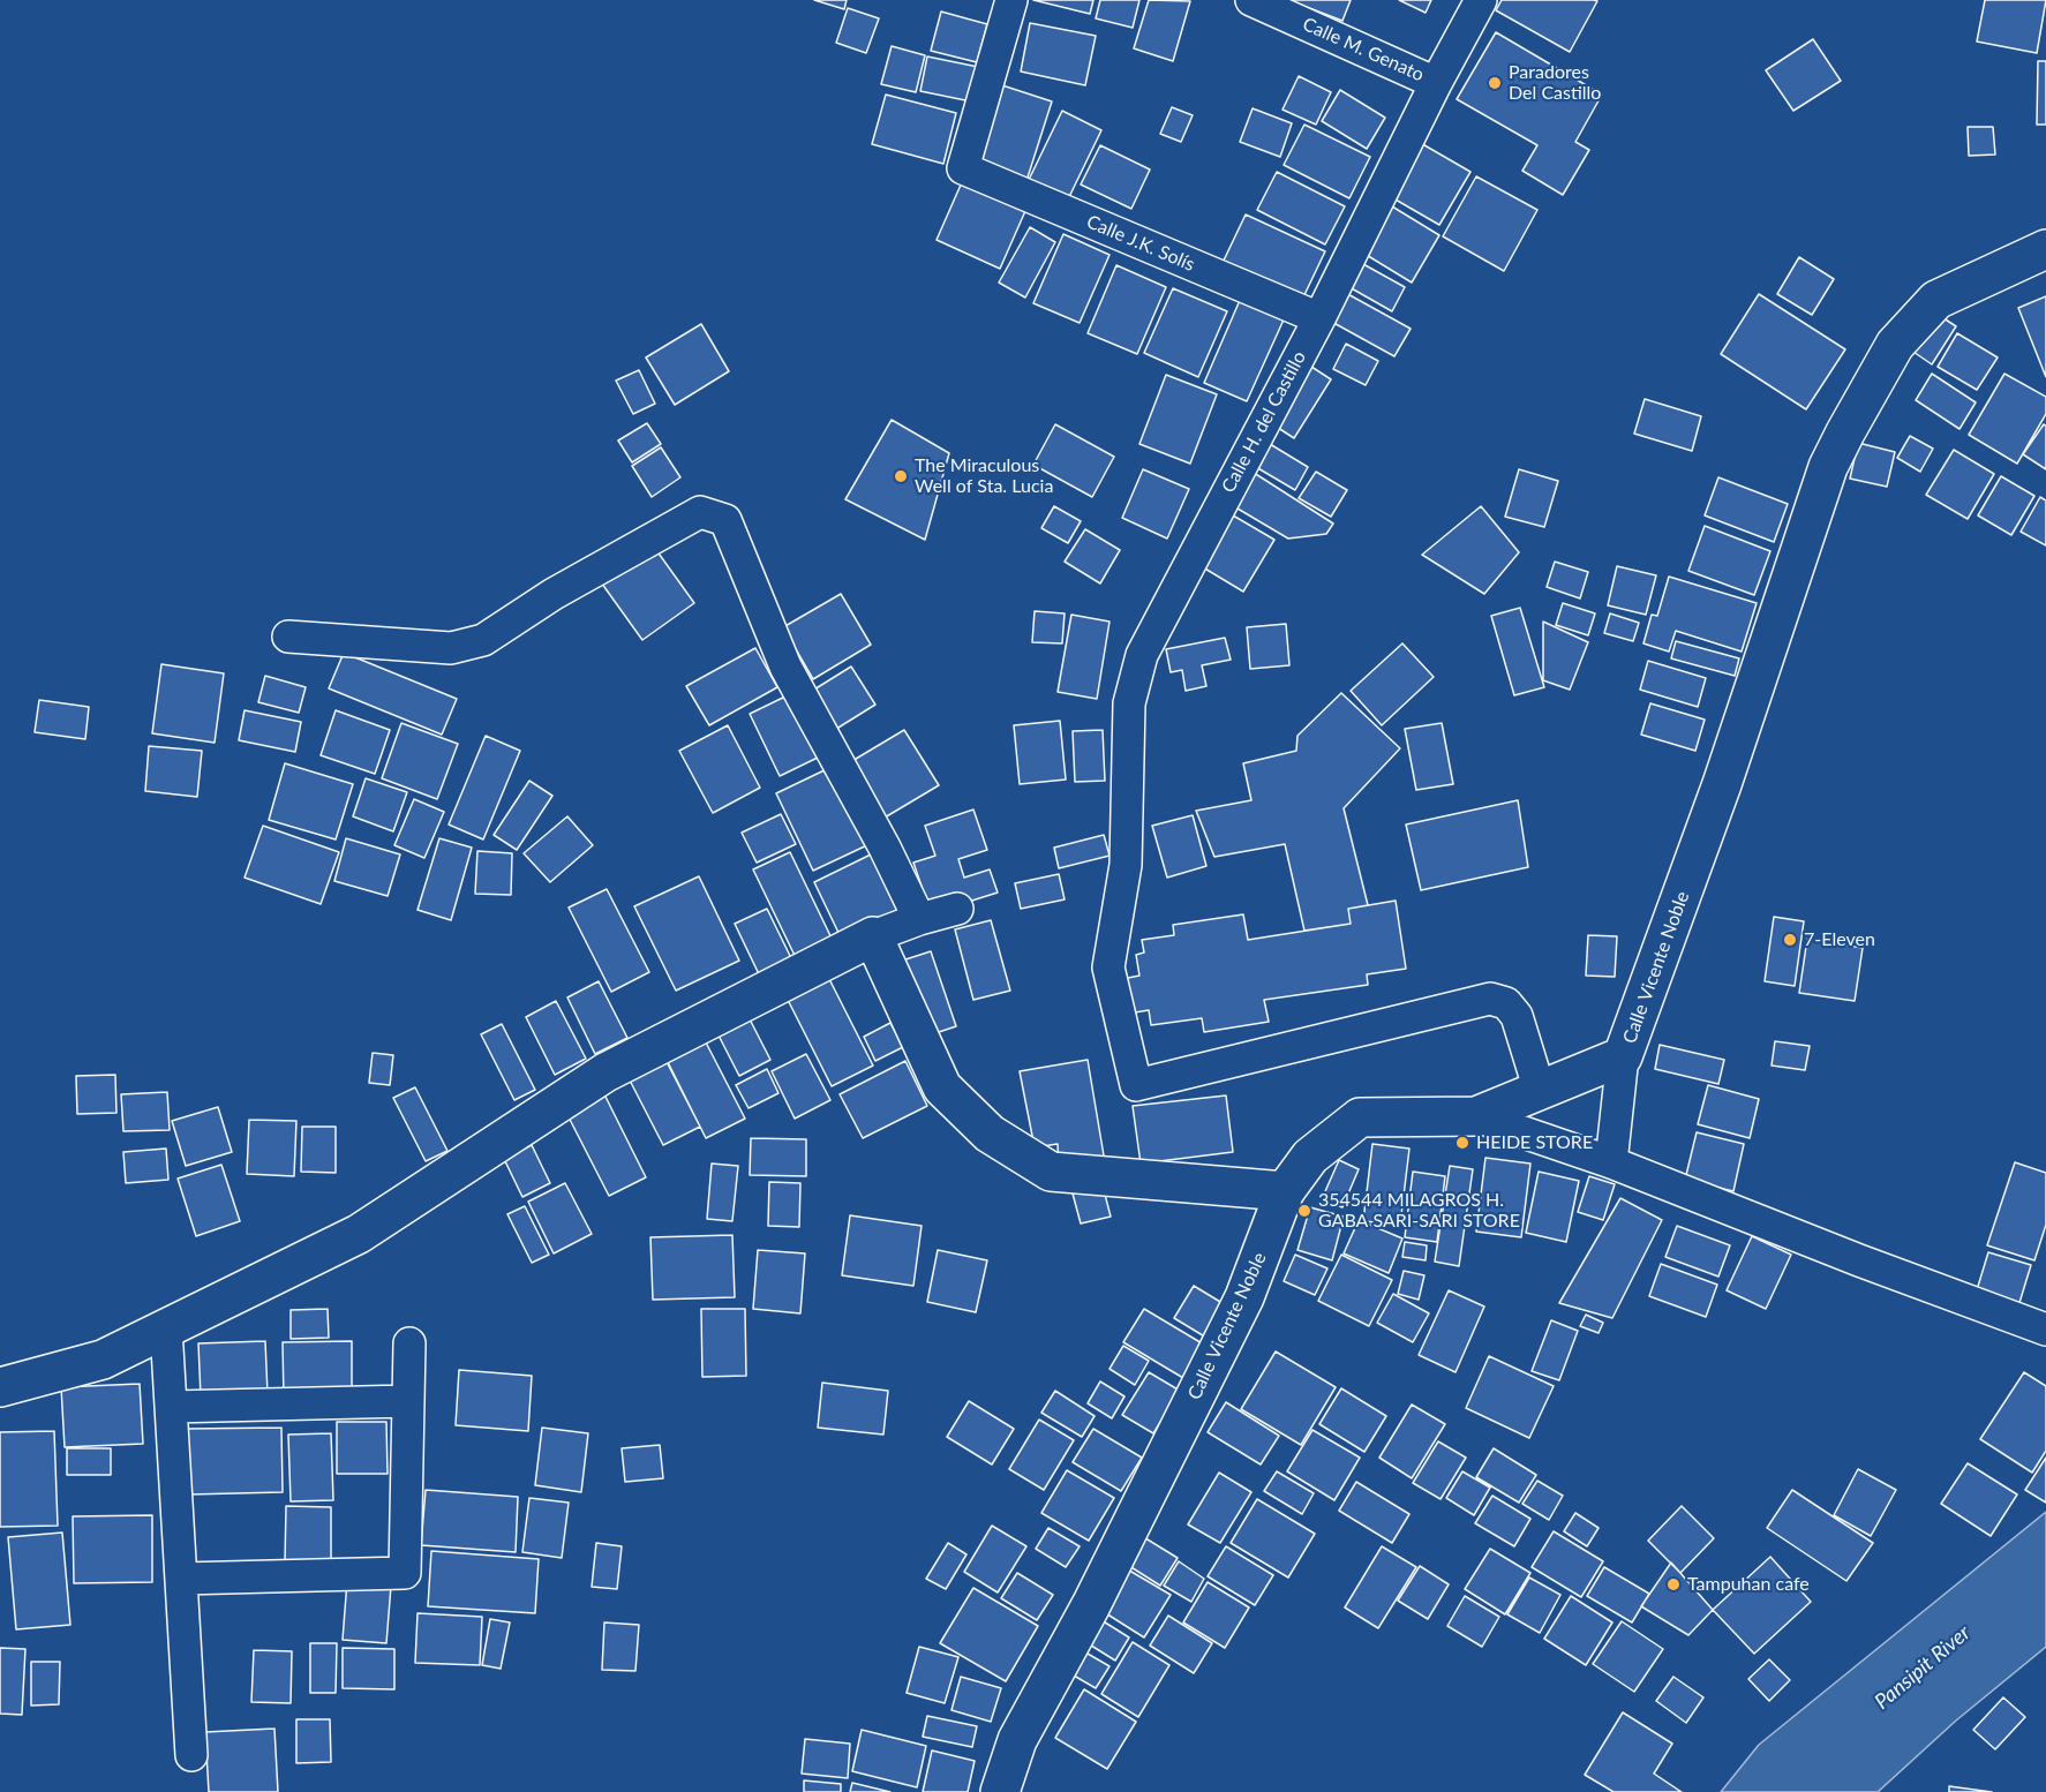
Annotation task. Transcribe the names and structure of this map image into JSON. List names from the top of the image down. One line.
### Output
{"streets":{"main road":["Calle Vicente Noble"],"street":["Calle M. Genato","Calle J.K. Solís","Calle H. del Castillo"]},"crossings":[["Calle M. Genato","Calle H. del Castillo"],["Calle J.K. Solís","Calle H. del Castillo"],["Calle H. del Castillo","Calle Vicente Noble"]],"water":["Pansipit River"],"places":["Paradores Del Castillo","The Miraculous Well of Sta. Lucia","7-Eleven","HEIDE STORE","354544 MILAGROS H. GABA SARI-SARI STORE","Tampuhan cafe"]}
